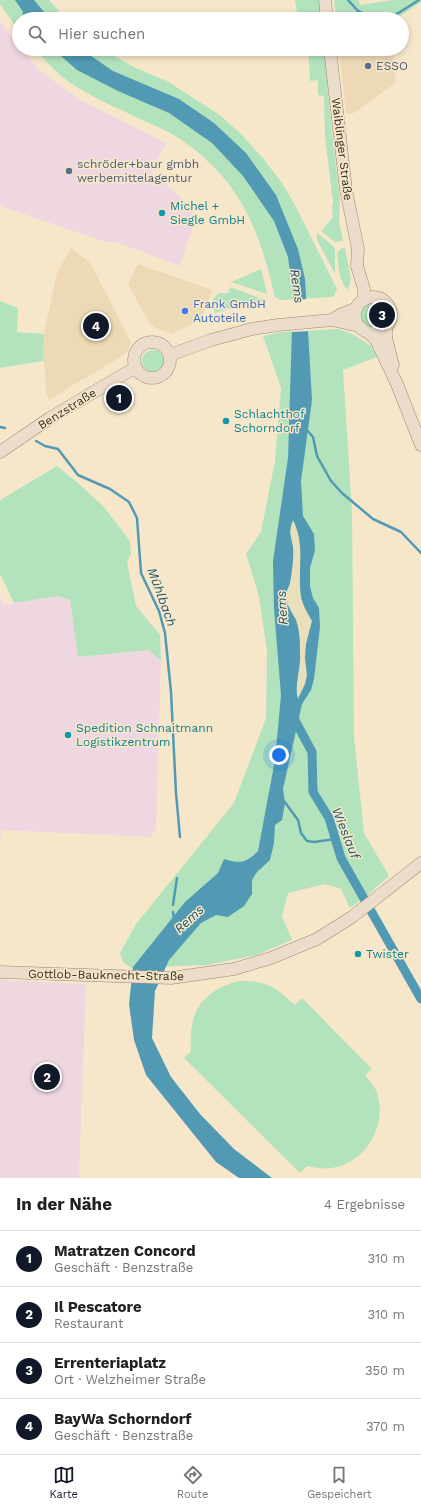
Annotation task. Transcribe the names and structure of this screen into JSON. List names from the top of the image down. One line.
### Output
{"streets":{"main road":["Waiblinger Straße","Benzstraße","Gottlob-Bauknecht-Straße"]},"water":["Rems","Mühlbach","Wieslauf"],"places":["ESSO","schröder+baur gmbh werbemittelagentur","Michel + Siegle GmbH","Frank GmbH Autoteile","Schlachthof Schorndorf","Spedition Schnaitmann Logistikzentrum","Twister"],"page":{"search":"Hier suchen","pins":["3","4","1","2"],"heading":["In der Nähe","4 Ergebnisse"],"list":[{"mark":"1","name":"Matratzen Concord","note":"Geschäft · Benzstraße","value":"310 m"},{"mark":"2","name":"Il Pescatore","note":"Restaurant","value":"310 m"},{"mark":"3","name":"Errenteriaplatz","note":"Ort · Welzheimer Straße","value":"350 m"},{"mark":"4","name":"BayWa Schorndorf","note":"Geschäft · Benzstraße","value":"370 m"}],"nav":["Karte","Route","Gespeichert"]}}
